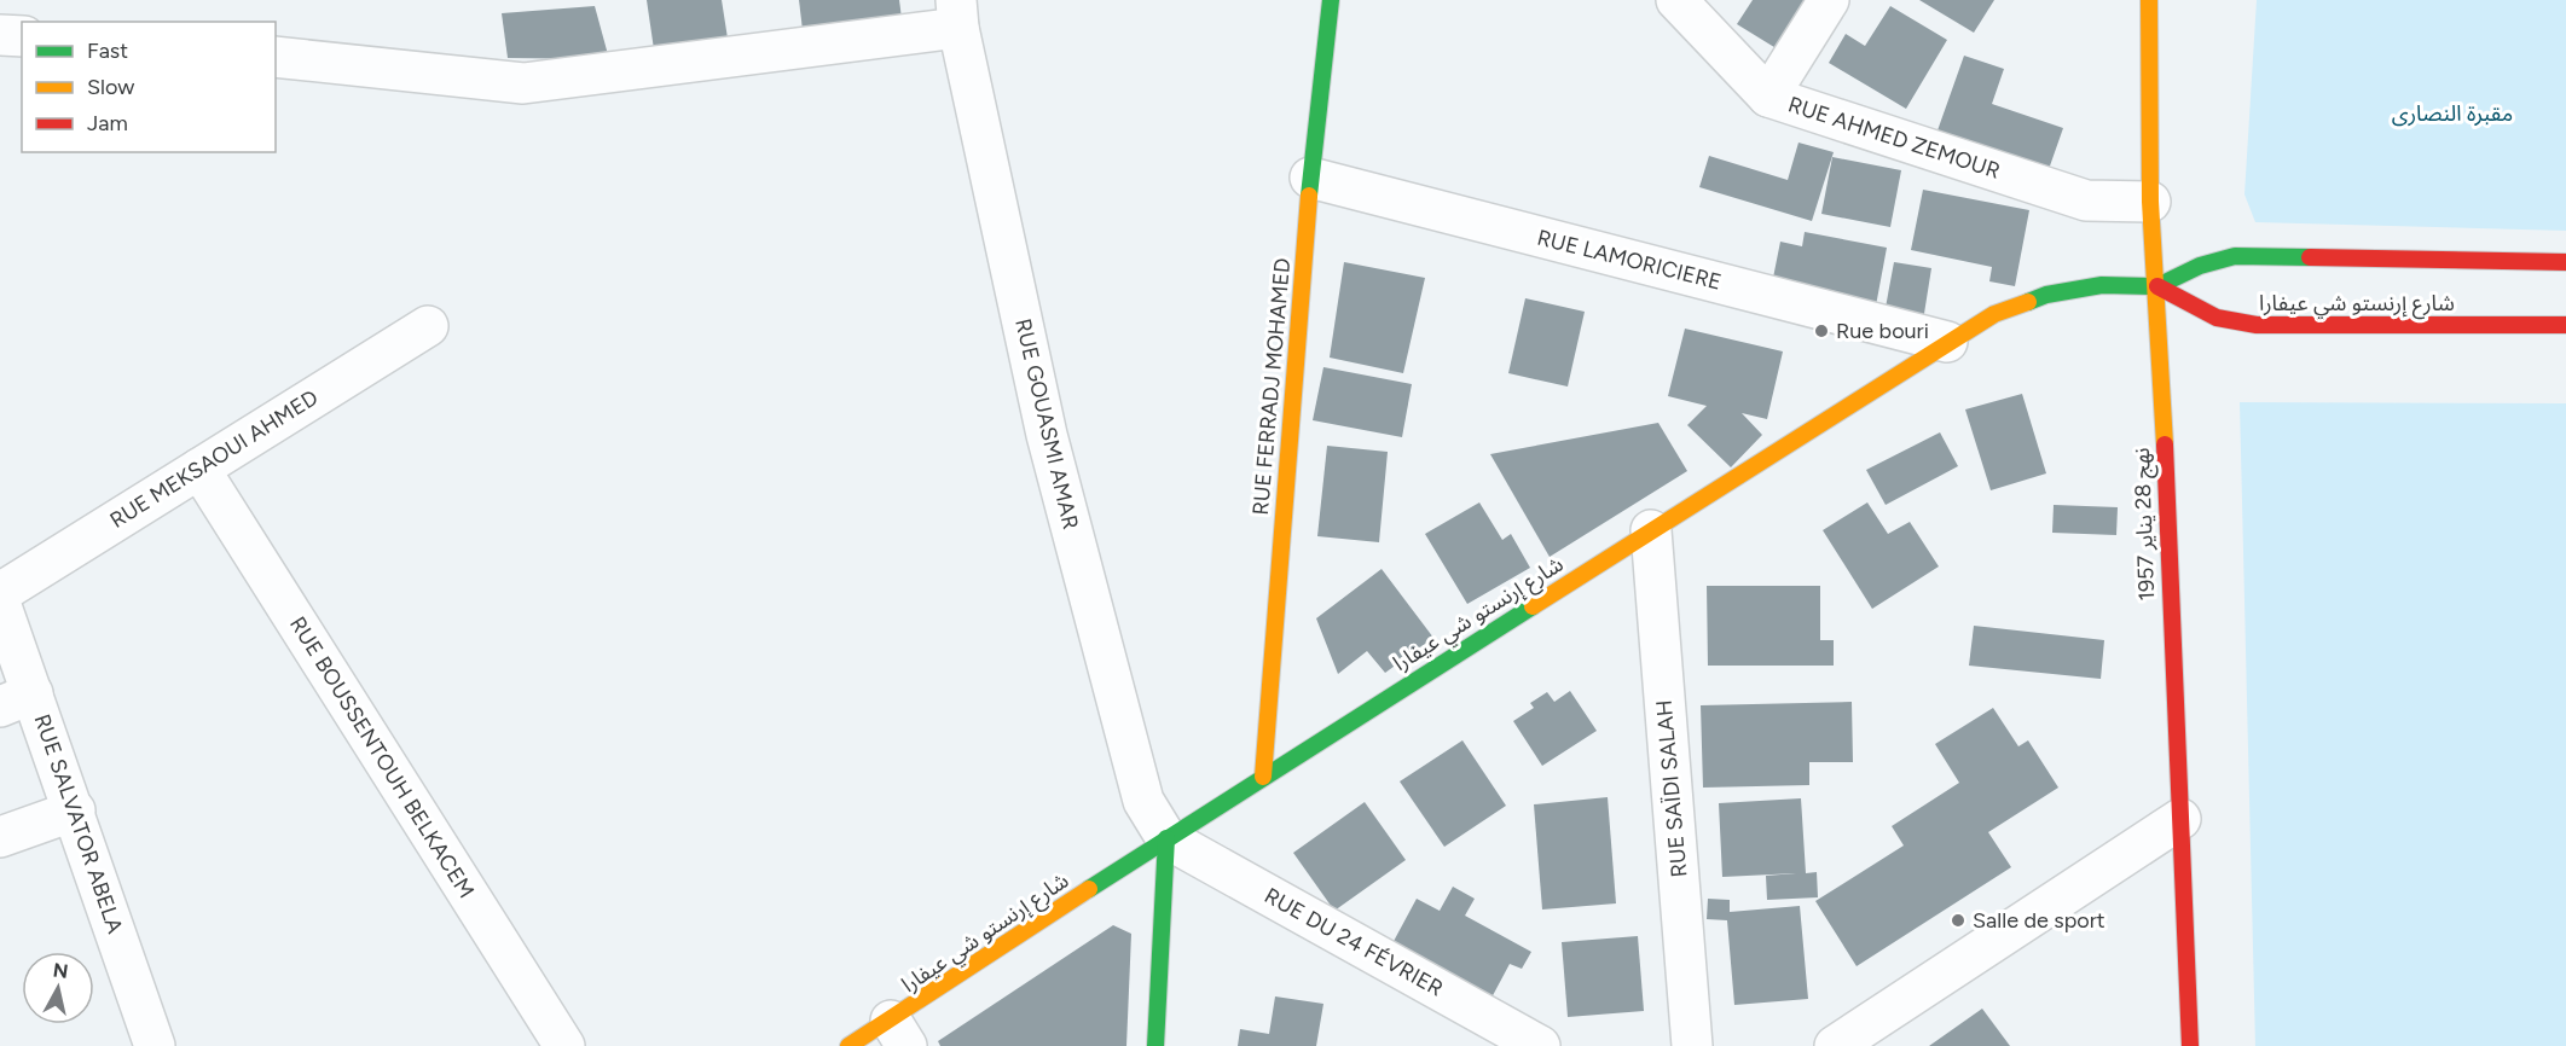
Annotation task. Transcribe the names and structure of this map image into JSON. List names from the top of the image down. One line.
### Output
{"streets":{"main road":["شارع إرنستو شي عيفارا","RUE FERRADJ MOHAMED","نهج 28 يناير 1957"],"street":["RUE AHMED ZEMOUR","RUE LAMORICIERE","RUE GOUASMI AMAR","RUE MEKSAOUI AHMED","RUE BOUSSENTOUH BELKACEM","RUE SAÏDI SALAH","RUE SALVATOR ABELA","RUE DU 24 FÉVRIER"]},"crossings":[["RUE AHMED ZEMOUR","نهج 28 يناير 1957"],["RUE LAMORICIERE","شارع إرنستو شي عيفارا"],["RUE LAMORICIERE","RUE FERRADJ MOHAMED"],["شارع إرنستو شي عيفارا","RUE FERRADJ MOHAMED"],["شارع إرنستو شي عيفارا","RUE GOUASMI AMAR"],["شارع إرنستو شي عيفارا","نهج 28 يناير 1957"],["شارع إرنستو شي عيفارا","RUE SAÏDI SALAH"],["شارع إرنستو شي عيفارا","RUE DU 24 FÉVRIER"],["RUE GOUASMI AMAR","RUE DU 24 FÉVRIER"],["RUE MEKSAOUI AHMED","RUE BOUSSENTOUH BELKACEM"]],"parks":["مقبرة النصارى"],"places":["Rue bouri","Salle de sport"],"legend":["Fast","Slow","Jam"],"north":"top"}
